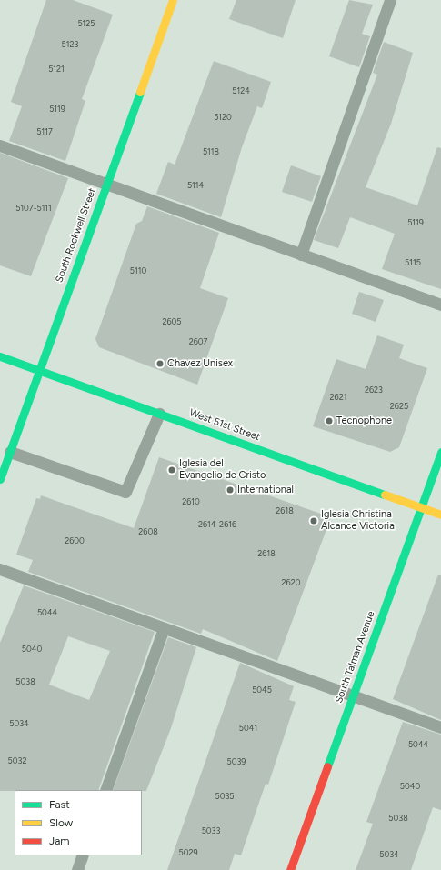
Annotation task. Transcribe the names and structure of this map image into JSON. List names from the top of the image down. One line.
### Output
{"streets":{"street":["South Rockwell Street","West 51st Street","South Talman Avenue"]},"crossings":[["South Rockwell Street","West 51st Street"],["West 51st Street","South Talman Avenue"]],"places":["Chavez Unisex","Tecnophone","Iglesia del Evangelio de Cristo","International","Iglesia Christina Alcance Victoria"],"house_numbers":["5125","5123","5121","5124","5119","5120","5117","5118","5114","5107-5111","5119","5115","5110","2605","2607","2623","2621","2625","2610","2618","2614-2616","2608","2600","2618","2620","5044","5040","5038","5045","5034","5041","5044","5032","5039","5040","5035","5038","5033","5029","5034"],"legend":["Fast","Slow","Jam"]}
